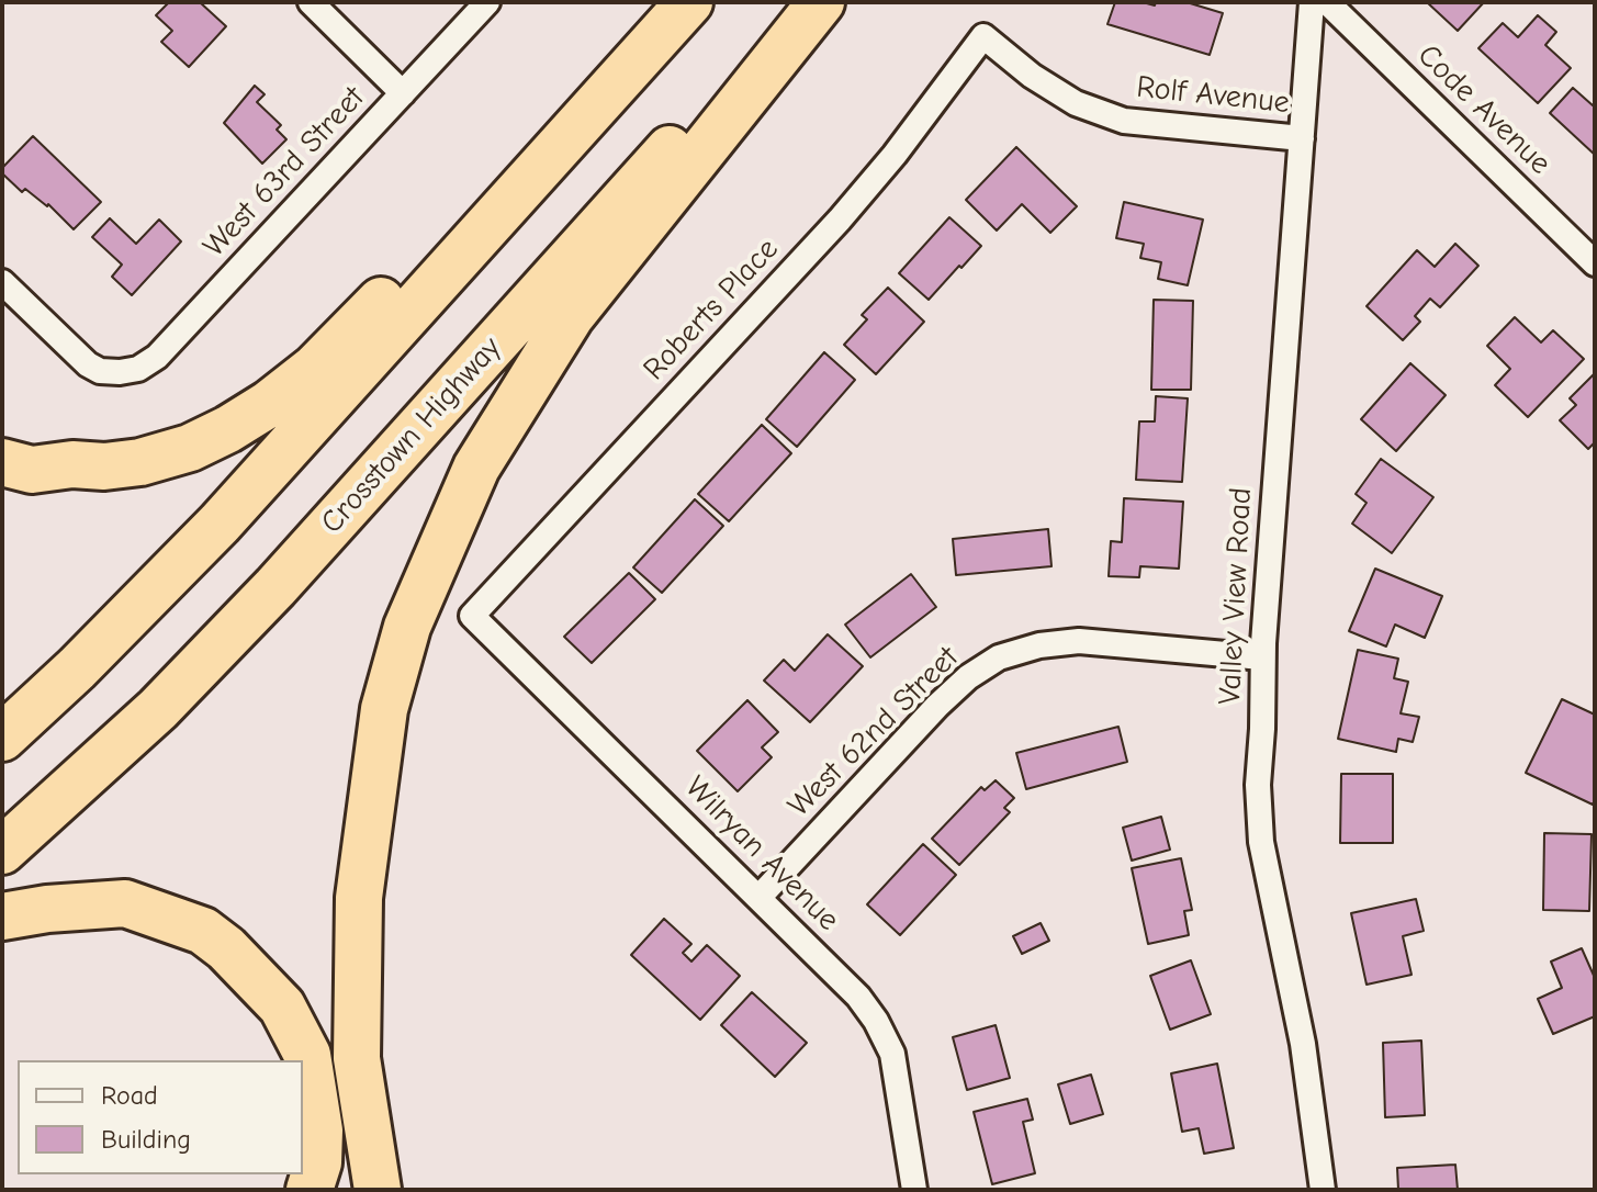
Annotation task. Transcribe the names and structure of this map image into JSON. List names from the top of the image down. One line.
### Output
{"streets":{"highway":["Crosstown Highway"],"street":["Rolf Avenue","Code Avenue","West 63rd Street","Roberts Place","Valley View Road","West 62nd Street","Wilryan Avenue"]},"crossings":[["Rolf Avenue","Roberts Place"],["Rolf Avenue","Valley View Road"],["Roberts Place","Wilryan Avenue"],["Valley View Road","West 62nd Street"],["West 62nd Street","Wilryan Avenue"]],"legend":["Road","Building"]}
